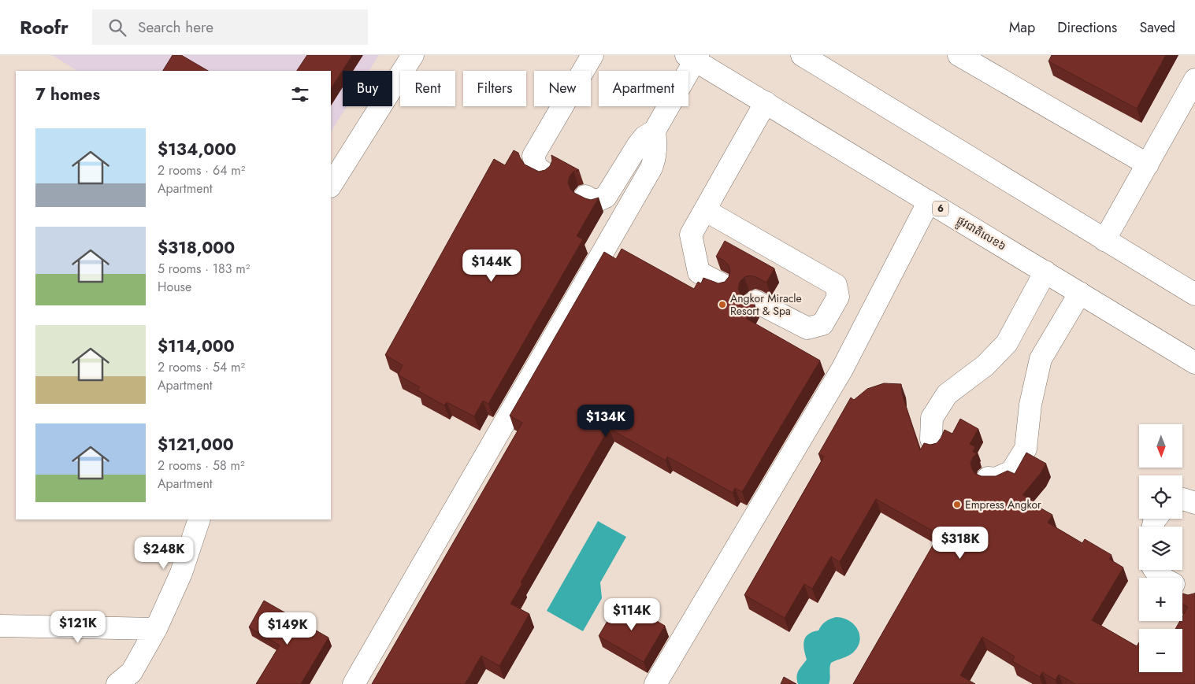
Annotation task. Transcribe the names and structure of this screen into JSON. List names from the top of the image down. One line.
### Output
{"streets":{"main road":["6","ផ្លូវជាតិលេខ៦"]},"places":["Angkor Miracle Resort & Spa","Empress Angkor"],"north":"bottom","page":{"header":"Roofr","search":"Search here","nav":["Map","Directions","Saved"],"chip":["Buy","Rent","Filters","New","Apartment"],"heading":"7 homes","list":[{"name":"$134,000","note":"2 rooms · 64 m² · Apartment"},{"name":"$318,000","note":"5 rooms · 183 m² · House"},{"name":"$114,000","note":"2 rooms · 54 m² · Apartment"},{"name":"$121,000","note":"2 rooms · 58 m² · Apartment"}],"price":["$144K","$134K","$318K","$248K","$114K","$121K","$149K"],"map_buttons":["+","−"]}}
